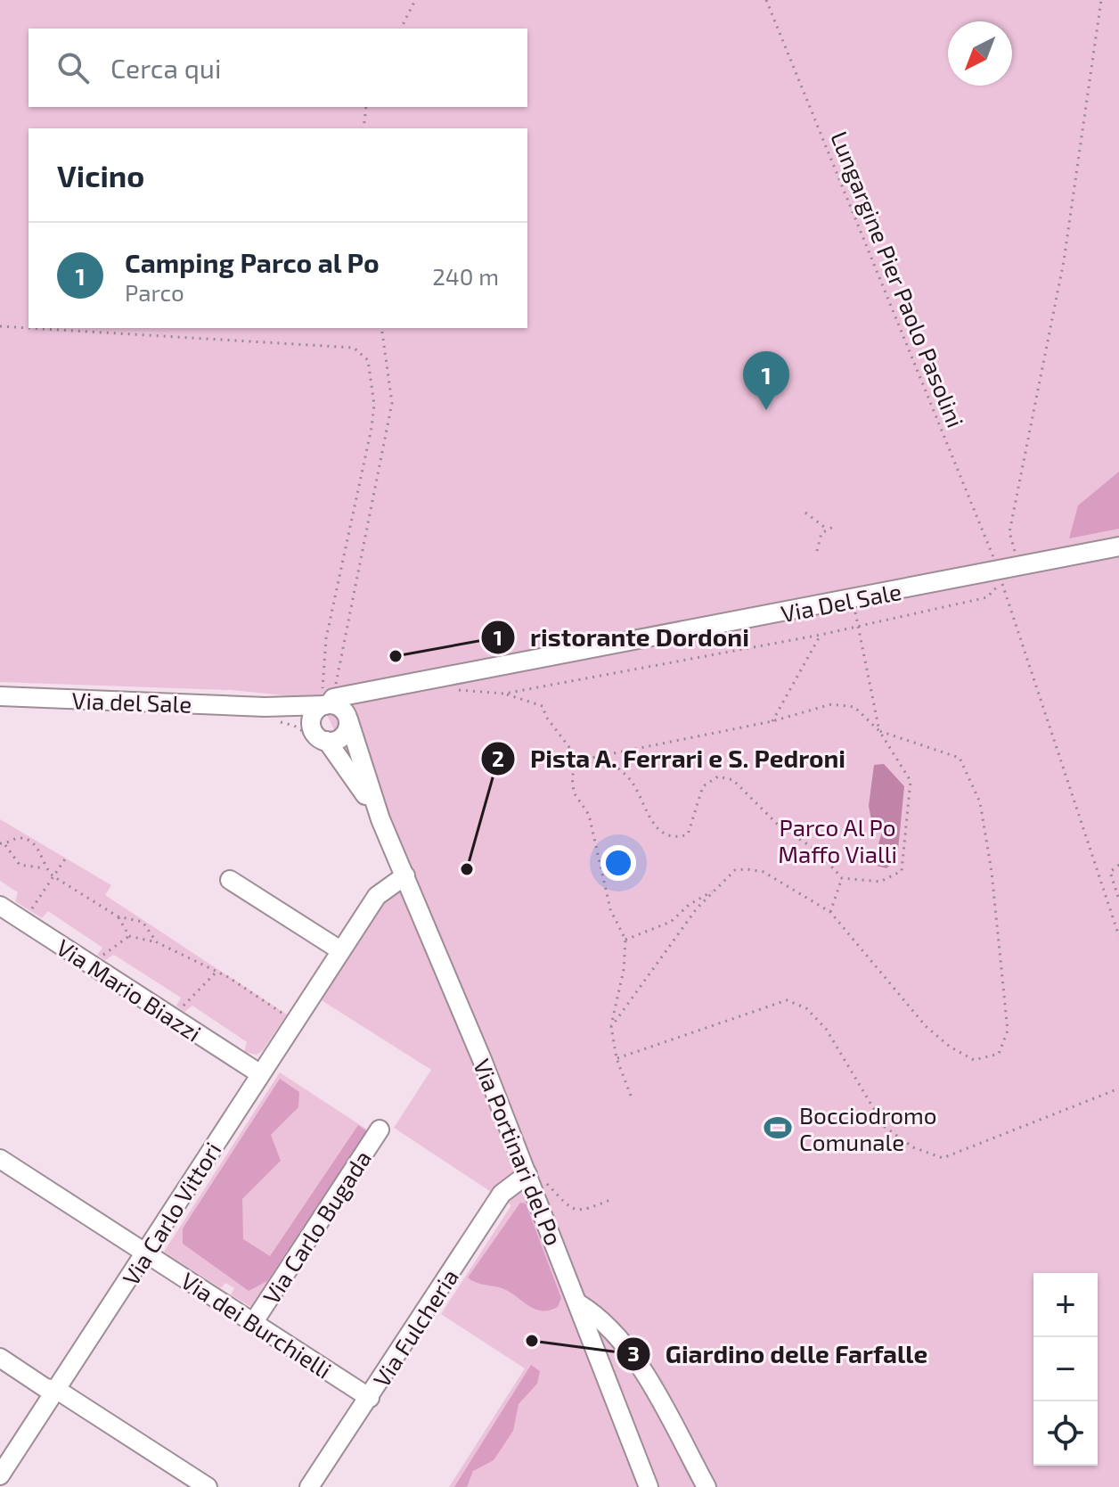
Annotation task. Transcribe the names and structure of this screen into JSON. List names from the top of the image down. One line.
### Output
{"streets":{"street":["Via Del Sale","Via del Sale","Via Mario Biazzi","Via Portinari del Po","Via Carlo Vittori","Via Carlo Bugada","Via dei Burchielli","Via Fulcheria"],"path":["Lungargine Pier Paolo Pasolini"]},"crossings":[["Lungargine Pier Paolo Pasolini","Via Del Sale"],["Via Del Sale","Via del Sale"],["Via Del Sale","Via Portinari del Po"],["Via del Sale","Via Portinari del Po"],["Via Mario Biazzi","Via Carlo Vittori"],["Via Portinari del Po","Via Carlo Vittori"],["Via Portinari del Po","Via Fulcheria"],["Via Carlo Vittori","Via dei Burchielli"],["Via Carlo Bugada","Via dei Burchielli"],["Via dei Burchielli","Via Fulcheria"]],"parks":["Parco Al Po Maffo Vialli"],"places":{"other":["ristorante Dordoni","Pista A. Ferrari e S. Pedroni","Giardino delle Farfalle"],"sports":["Bocciodromo Comunale"]},"north":"bottom left","page":{"search":"Cerca qui","heading":"Vicino","list":[{"mark":"1","name":"Camping Parco al Po","note":"Parco","value":"240 m"}],"pins":"1","map_buttons":["+","−"]}}
